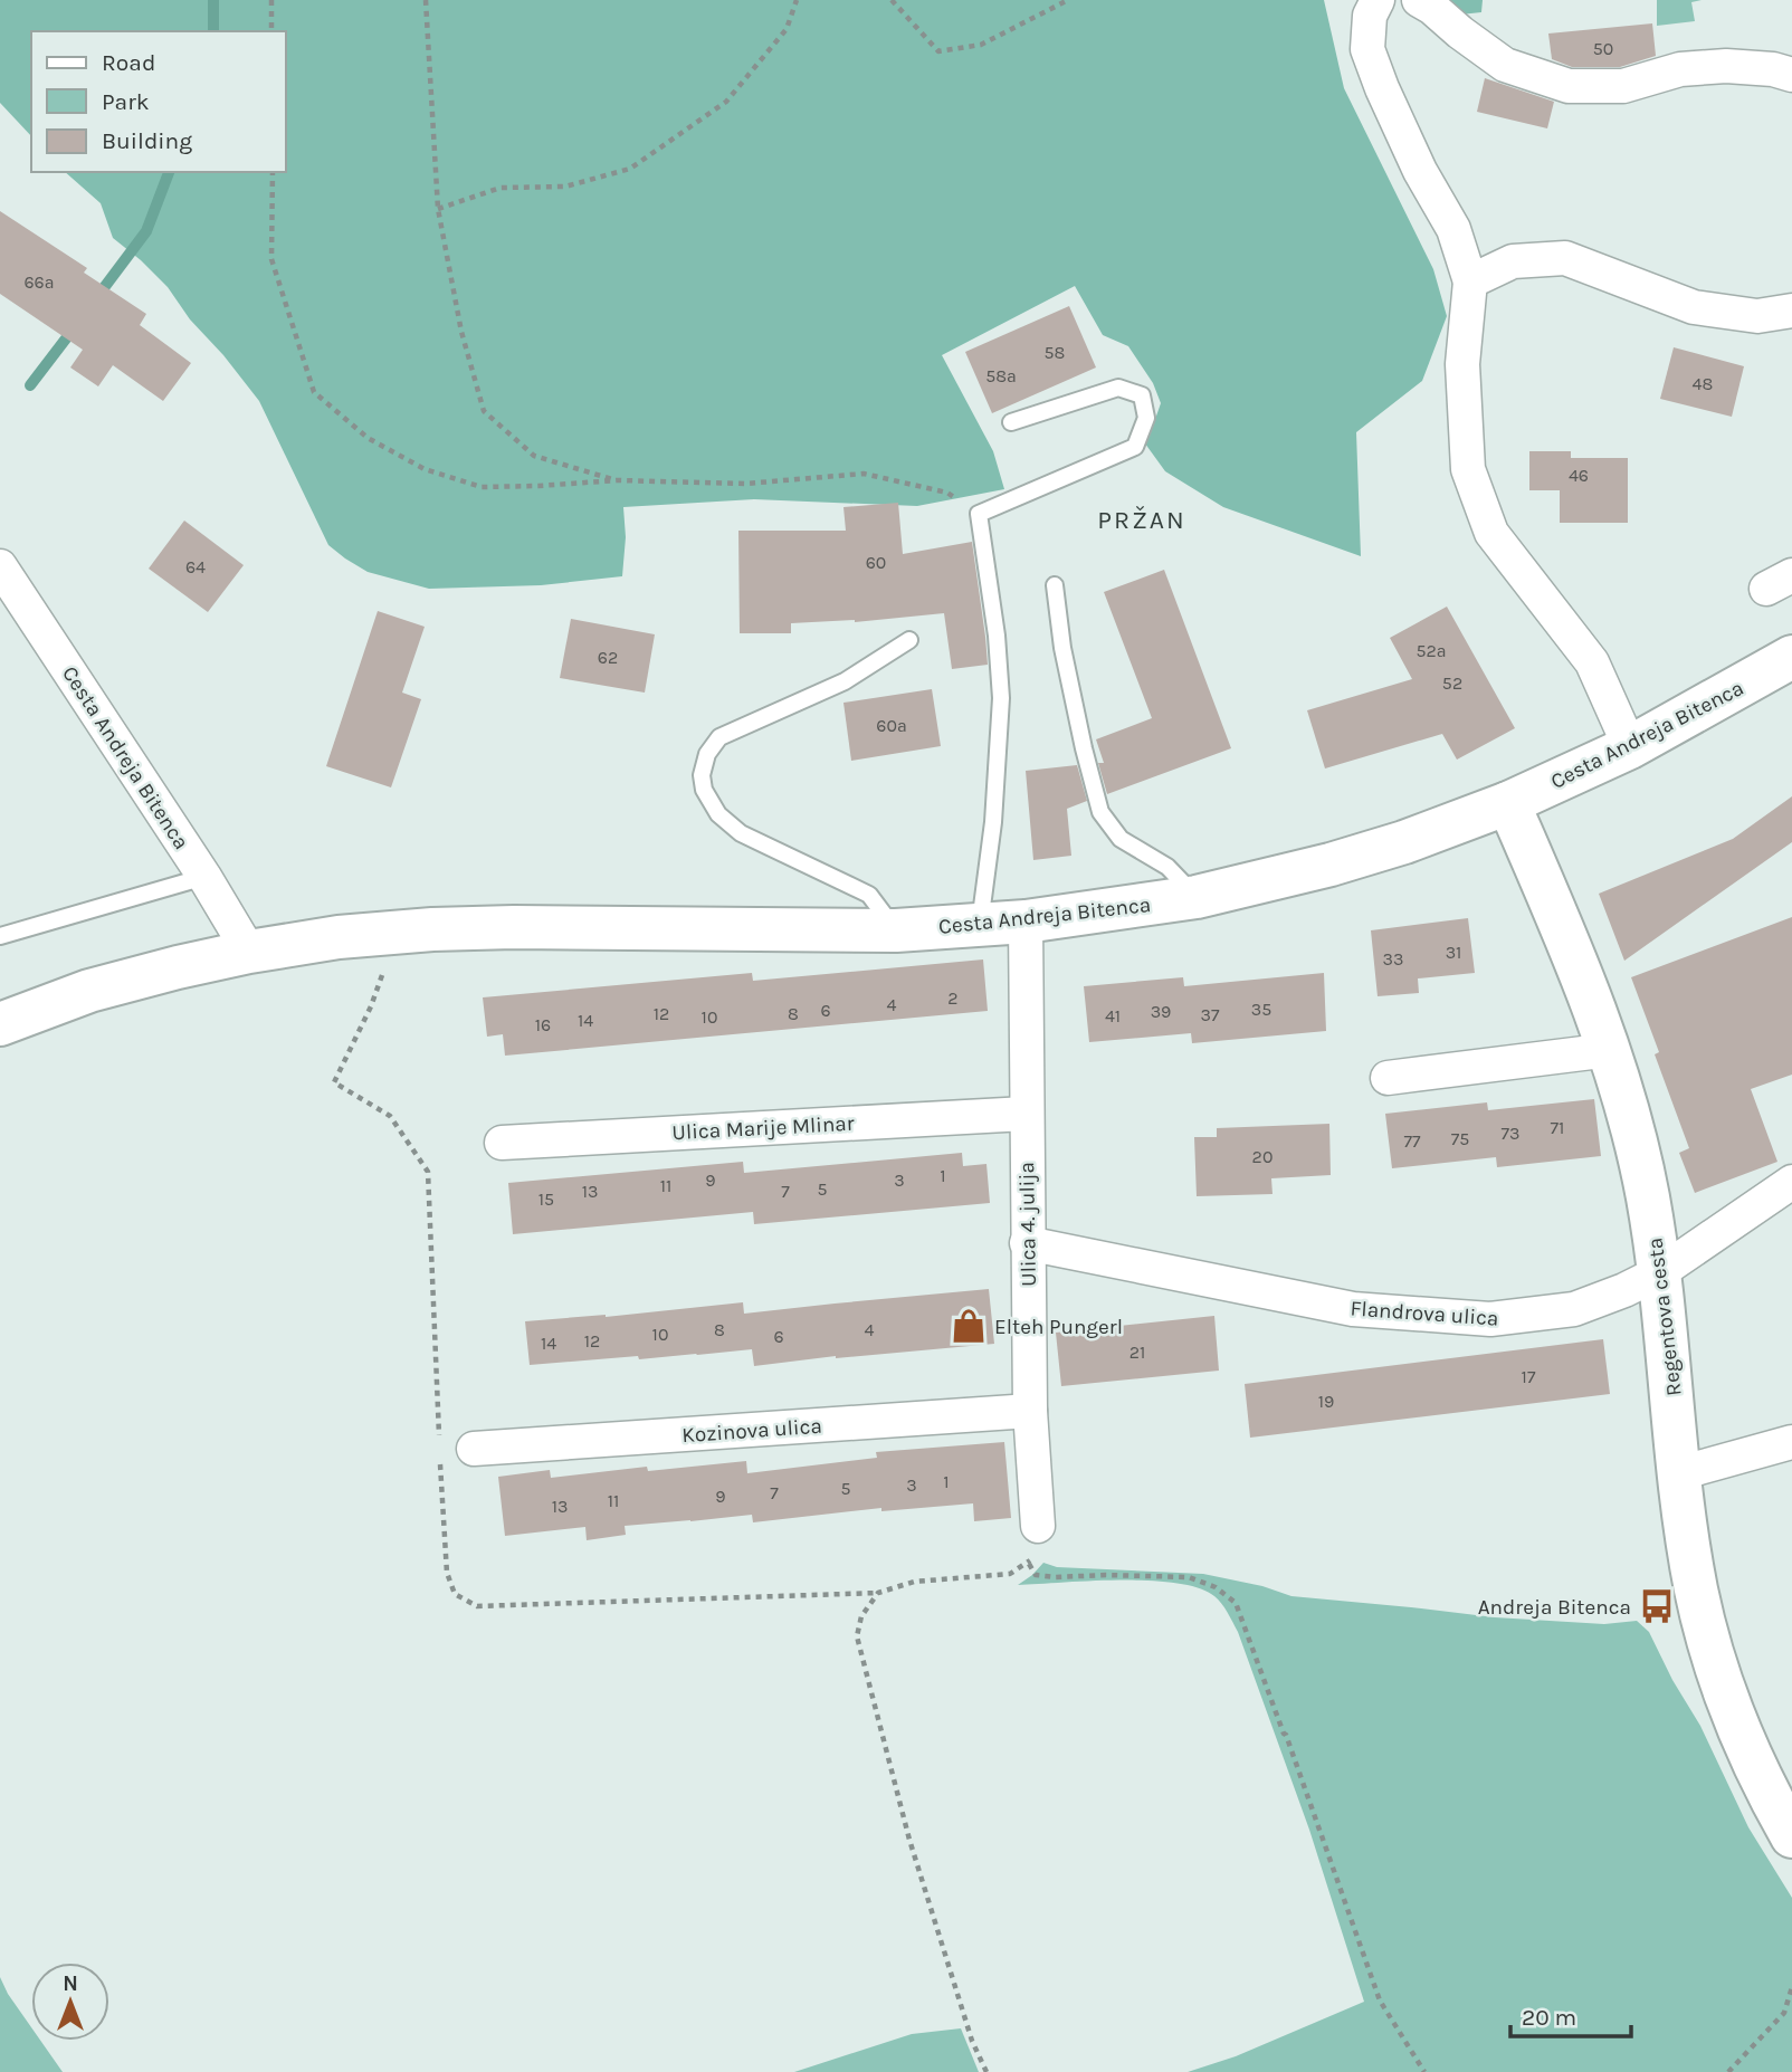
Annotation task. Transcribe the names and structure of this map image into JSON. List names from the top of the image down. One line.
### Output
{"streets":{"street":["Cesta Andreja Bitenca","Ulica Marije Mlinar","Ulica 4. julija","Flandrova ulica","Regentova cesta","Kozinova ulica"]},"crossings":[["Cesta Andreja Bitenca","Ulica 4. julija"],["Cesta Andreja Bitenca","Regentova cesta"],["Ulica Marije Mlinar","Ulica 4. julija"],["Ulica 4. julija","Flandrova ulica"],["Ulica 4. julija","Kozinova ulica"],["Flandrova ulica","Regentova cesta"]],"districts":["PRŽAN"],"places":{"shop":["Elteh Pungerl"],"bus stop":["Andreja Bitenca"]},"house_numbers":["50","66a","58","58a","48","46","60","64","52a","62","52","60a","31","33","2","4","35","6","39","12","8","37","41","10","14","16","71","73","75","77","20","1","9","3","11","5","13","7","15","8","4","10","6","12","14","21","17","19","1","3","5","7","9","11","13"],"legend":["Road","Park","Building"],"scale_bar":"20 m","north":"top"}
